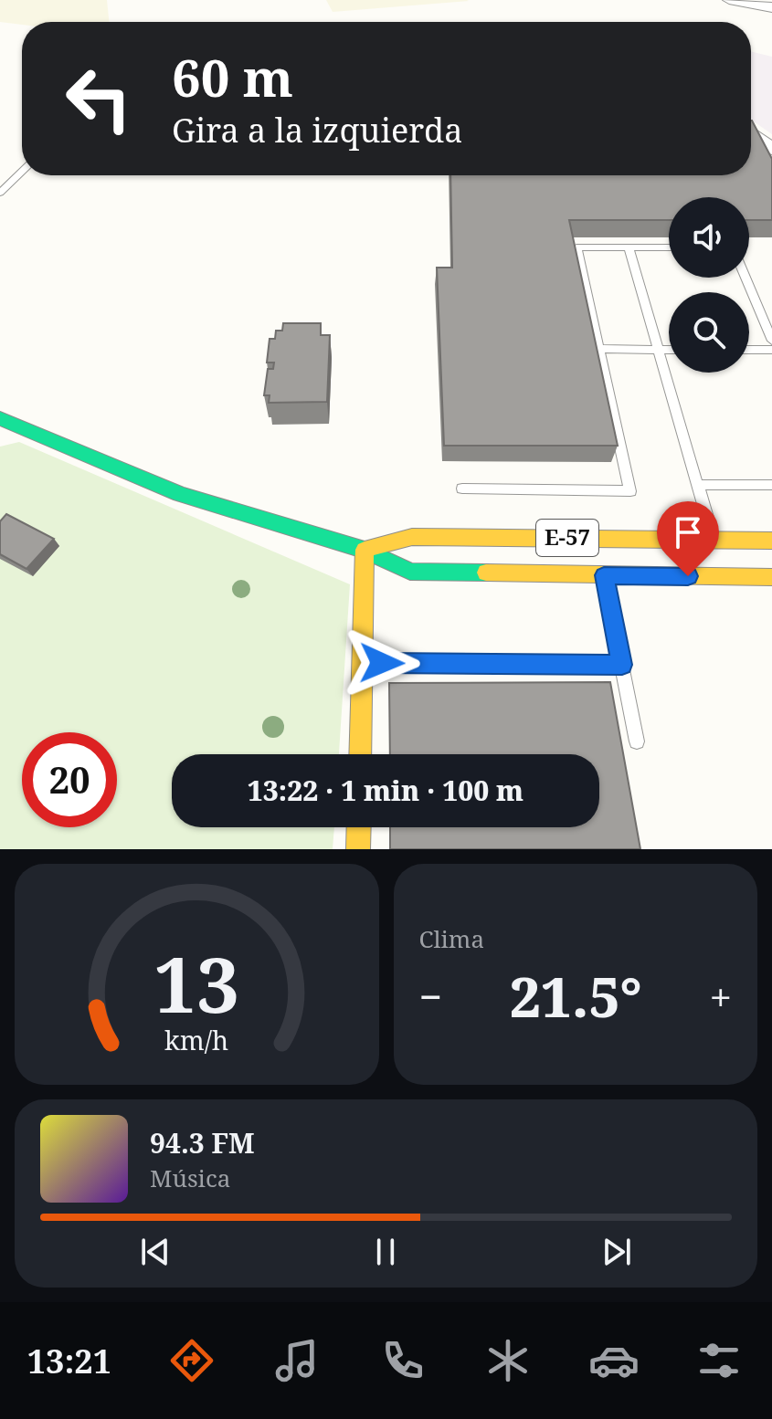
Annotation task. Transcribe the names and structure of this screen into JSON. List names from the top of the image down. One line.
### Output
{"streets":{"main road":["E-57"]},"page":{"turn":["60 m","Gira a la izquierda"],"limit":"20","trip":"13:22 · 1 min · 100 m","tile":"Clima","heat":["−","21.5°","+"],"song":["94.3 FM","Música"],"tabs":"13:21","gauge":["13","km/h"]}}
